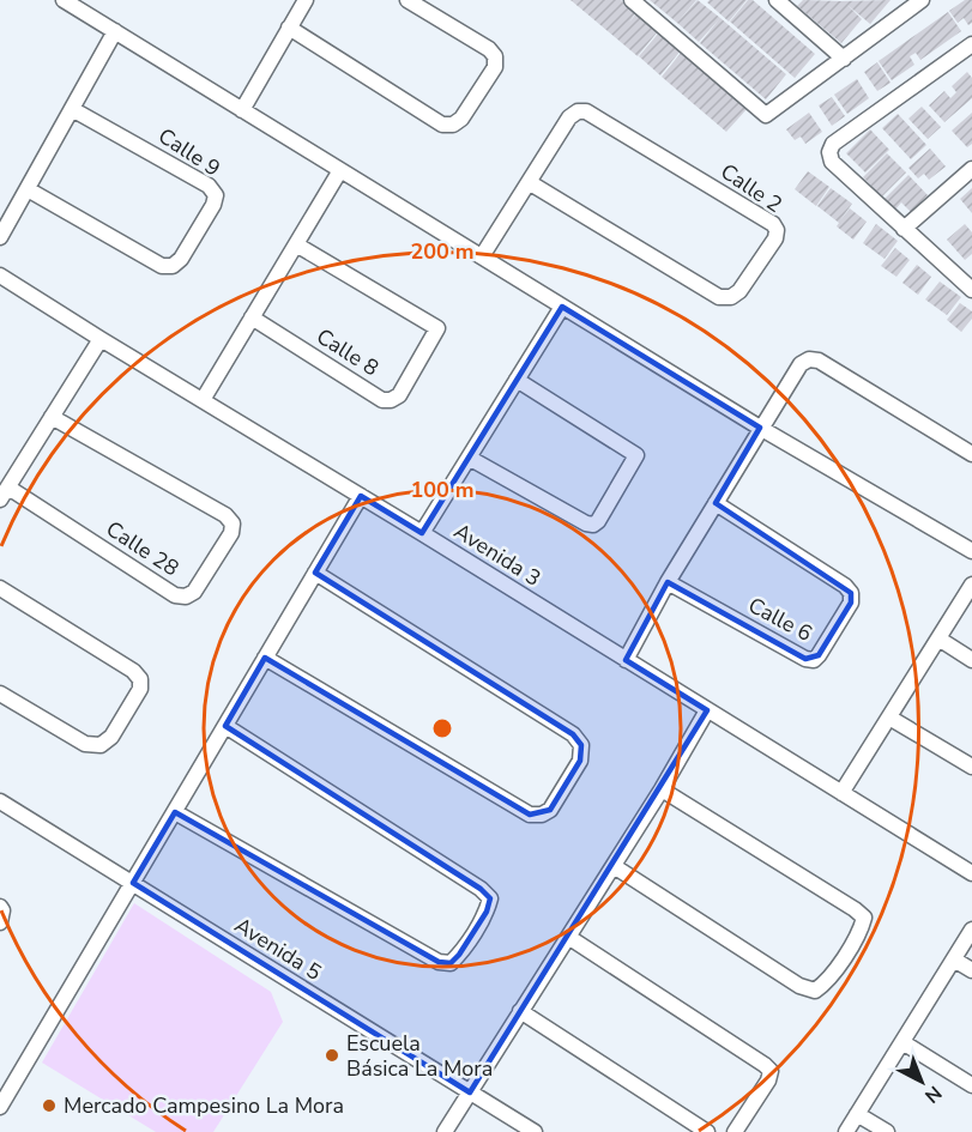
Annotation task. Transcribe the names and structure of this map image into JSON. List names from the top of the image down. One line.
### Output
{"streets":{"street":["Calle 9","Calle 2","Calle 8","Calle 28","Avenida 3","Calle 6","Avenida 5"]},"places":["Escuela Básica La Mora","Mercado Campesino La Mora"],"north":"bottom right","rings":["200 m","100 m"]}
